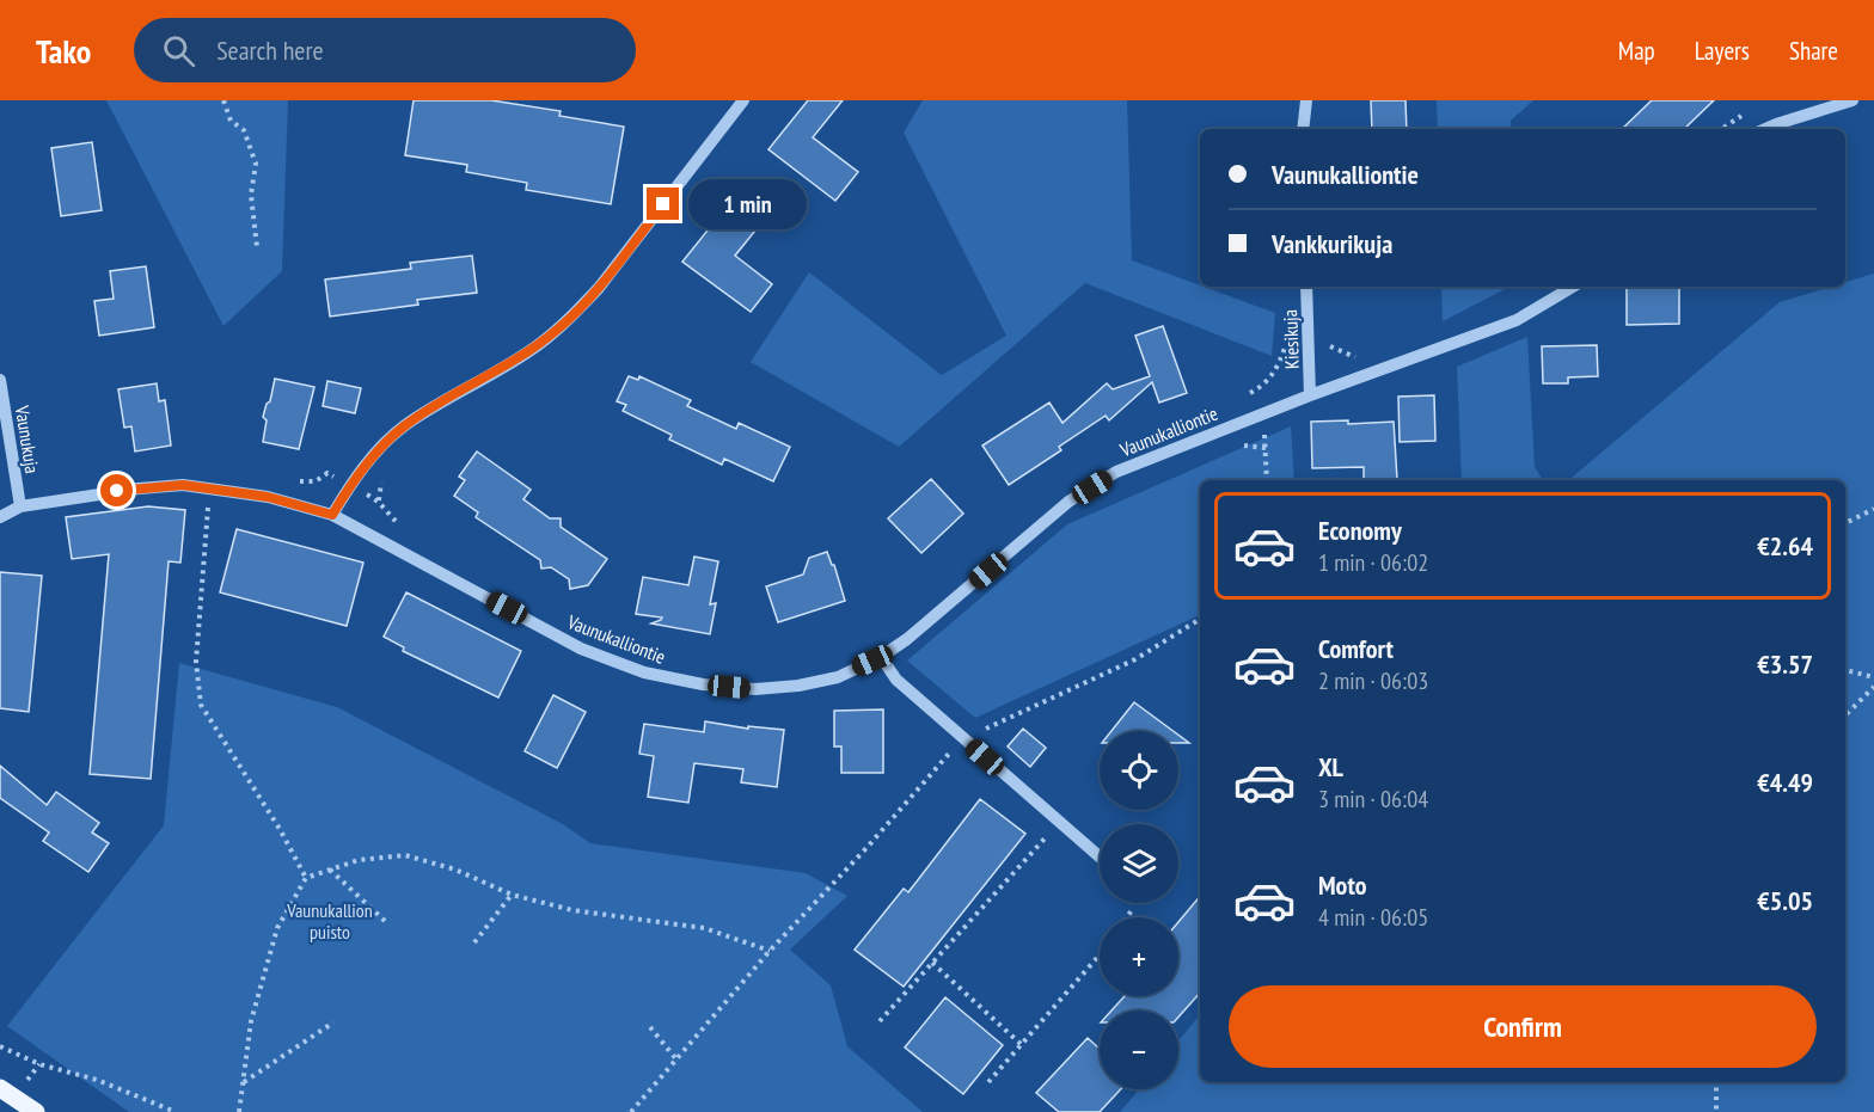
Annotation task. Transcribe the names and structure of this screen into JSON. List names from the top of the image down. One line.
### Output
{"streets":{"street":["Kiesikuja","Vaunukalliontie","Vaunukuja"]},"crossings":[["Kiesikuja","Vaunukalliontie"],["Vaunukalliontie","Vaunukuja"]],"parks":["Vaunukallion puisto"],"page":{"header":"Tako","search":"Search here","nav":["Map","Layers","Share"],"banner":["Vaunukalliontie","Vankkurikuja"],"bubble":"1 min","list":[{"name":"Economy","note":"1 min · 06:02","value":"€2.64"},{"name":"Comfort","note":"2 min · 06:03","value":"€3.57"},{"name":"XL","note":"3 min · 06:04","value":"€4.49"},{"name":"Moto","note":"4 min · 06:05","value":"€5.05"}],"map_buttons":["+","−"],"buttons":"Confirm"}}
